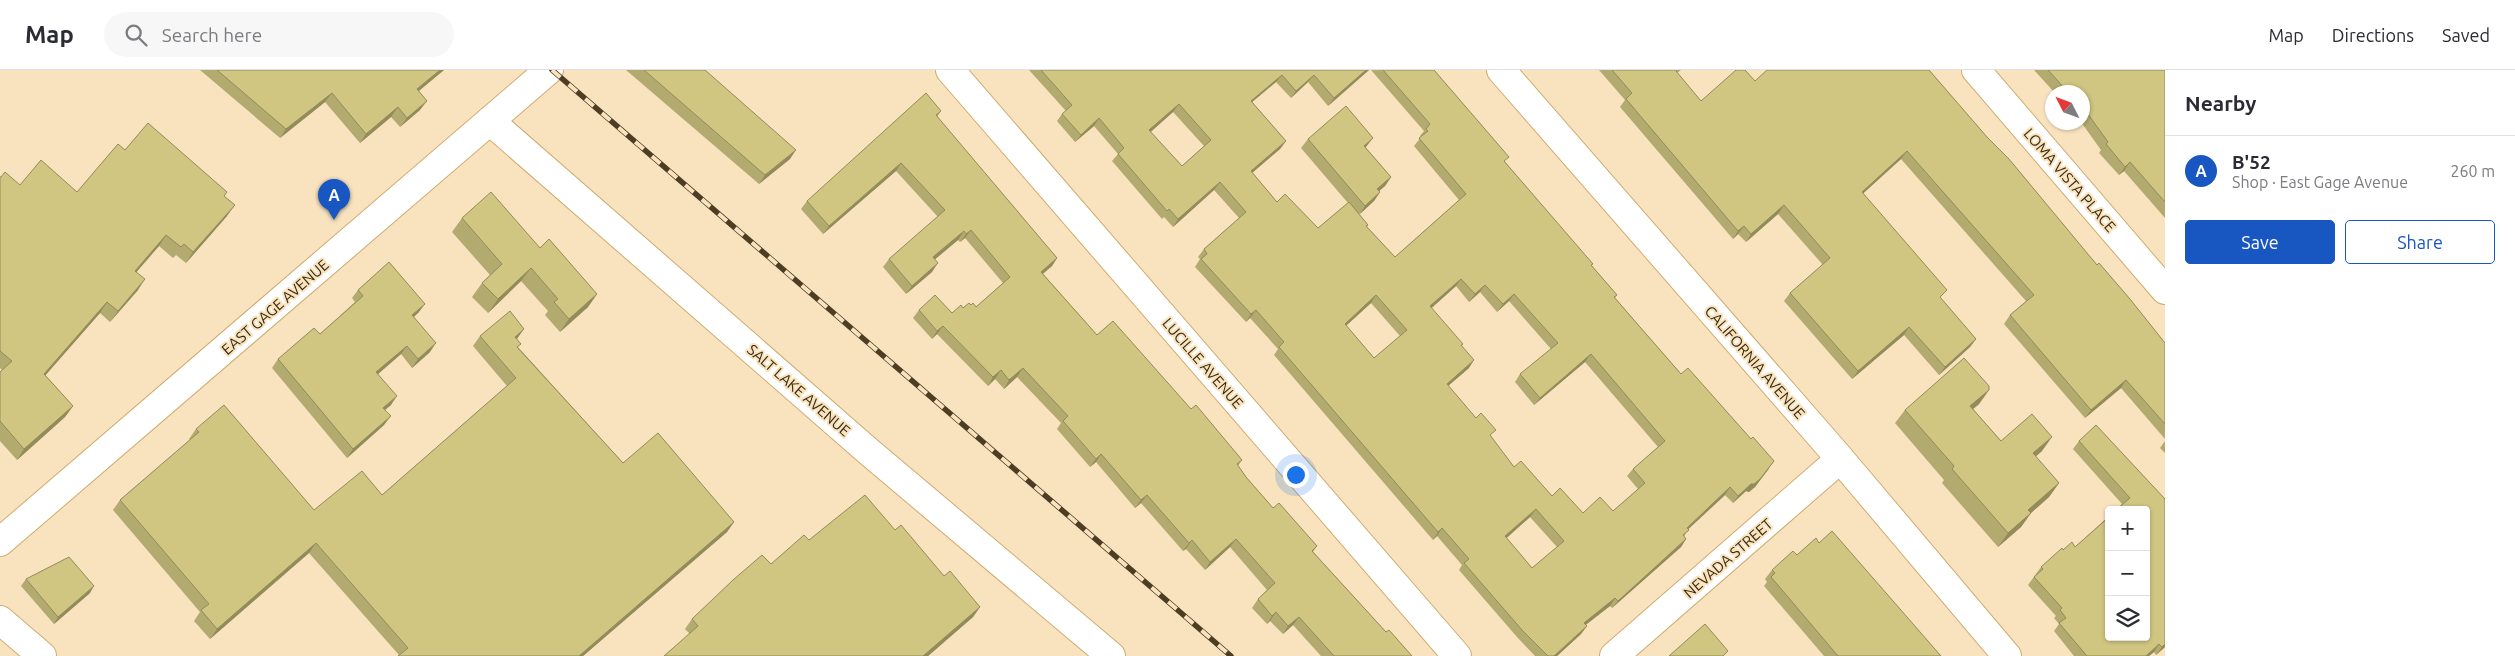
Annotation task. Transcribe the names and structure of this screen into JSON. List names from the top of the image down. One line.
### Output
{"streets":{"street":["LOMA VISTA PLACE","EAST GAGE AVENUE","CALIFORNIA AVENUE","LUCILLE AVENUE","SALT LAKE AVENUE","NEVADA STREET"]},"crossings":[["EAST GAGE AVENUE","SALT LAKE AVENUE"],["CALIFORNIA AVENUE","NEVADA STREET"]],"north":"top left","page":{"header":"Map","search":"Search here","nav":["Map","Directions","Saved"],"heading":"Nearby","list":[{"mark":"A","name":"B'52","note":"Shop · East Gage Avenue","value":"260 m"}],"pins":"A","buttons":["Save","Share"],"map_buttons":["+","−"]}}
